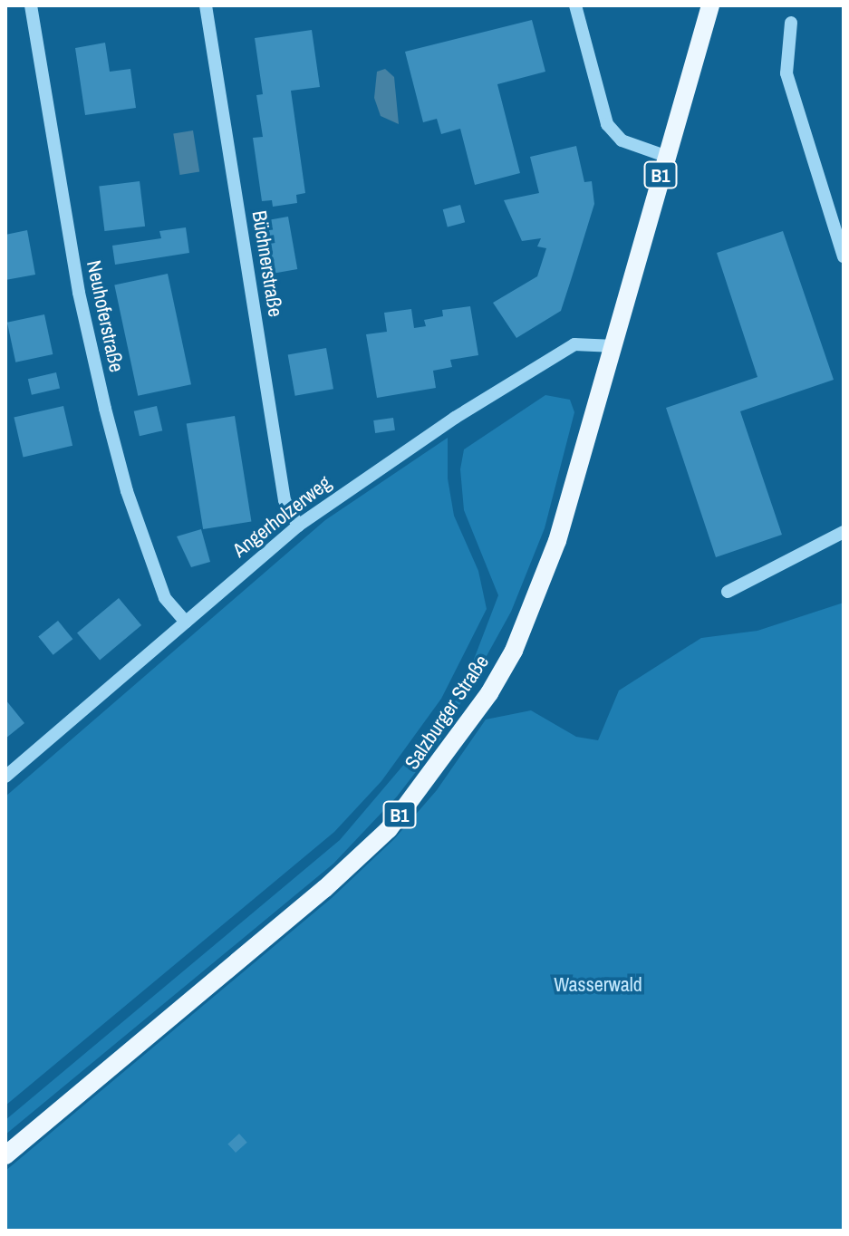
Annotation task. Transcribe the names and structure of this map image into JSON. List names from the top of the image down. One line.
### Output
{"streets":{"main road":["B1","Salzburger Straße"],"street":["Büchnerstraße","Neuhoferstraße","Angerholzerweg"]},"crossings":[["Büchnerstraße","Angerholzerweg"],["Neuhoferstraße","Angerholzerweg"],["Angerholzerweg","Salzburger Straße"]],"parks":["Wasserwald"]}
